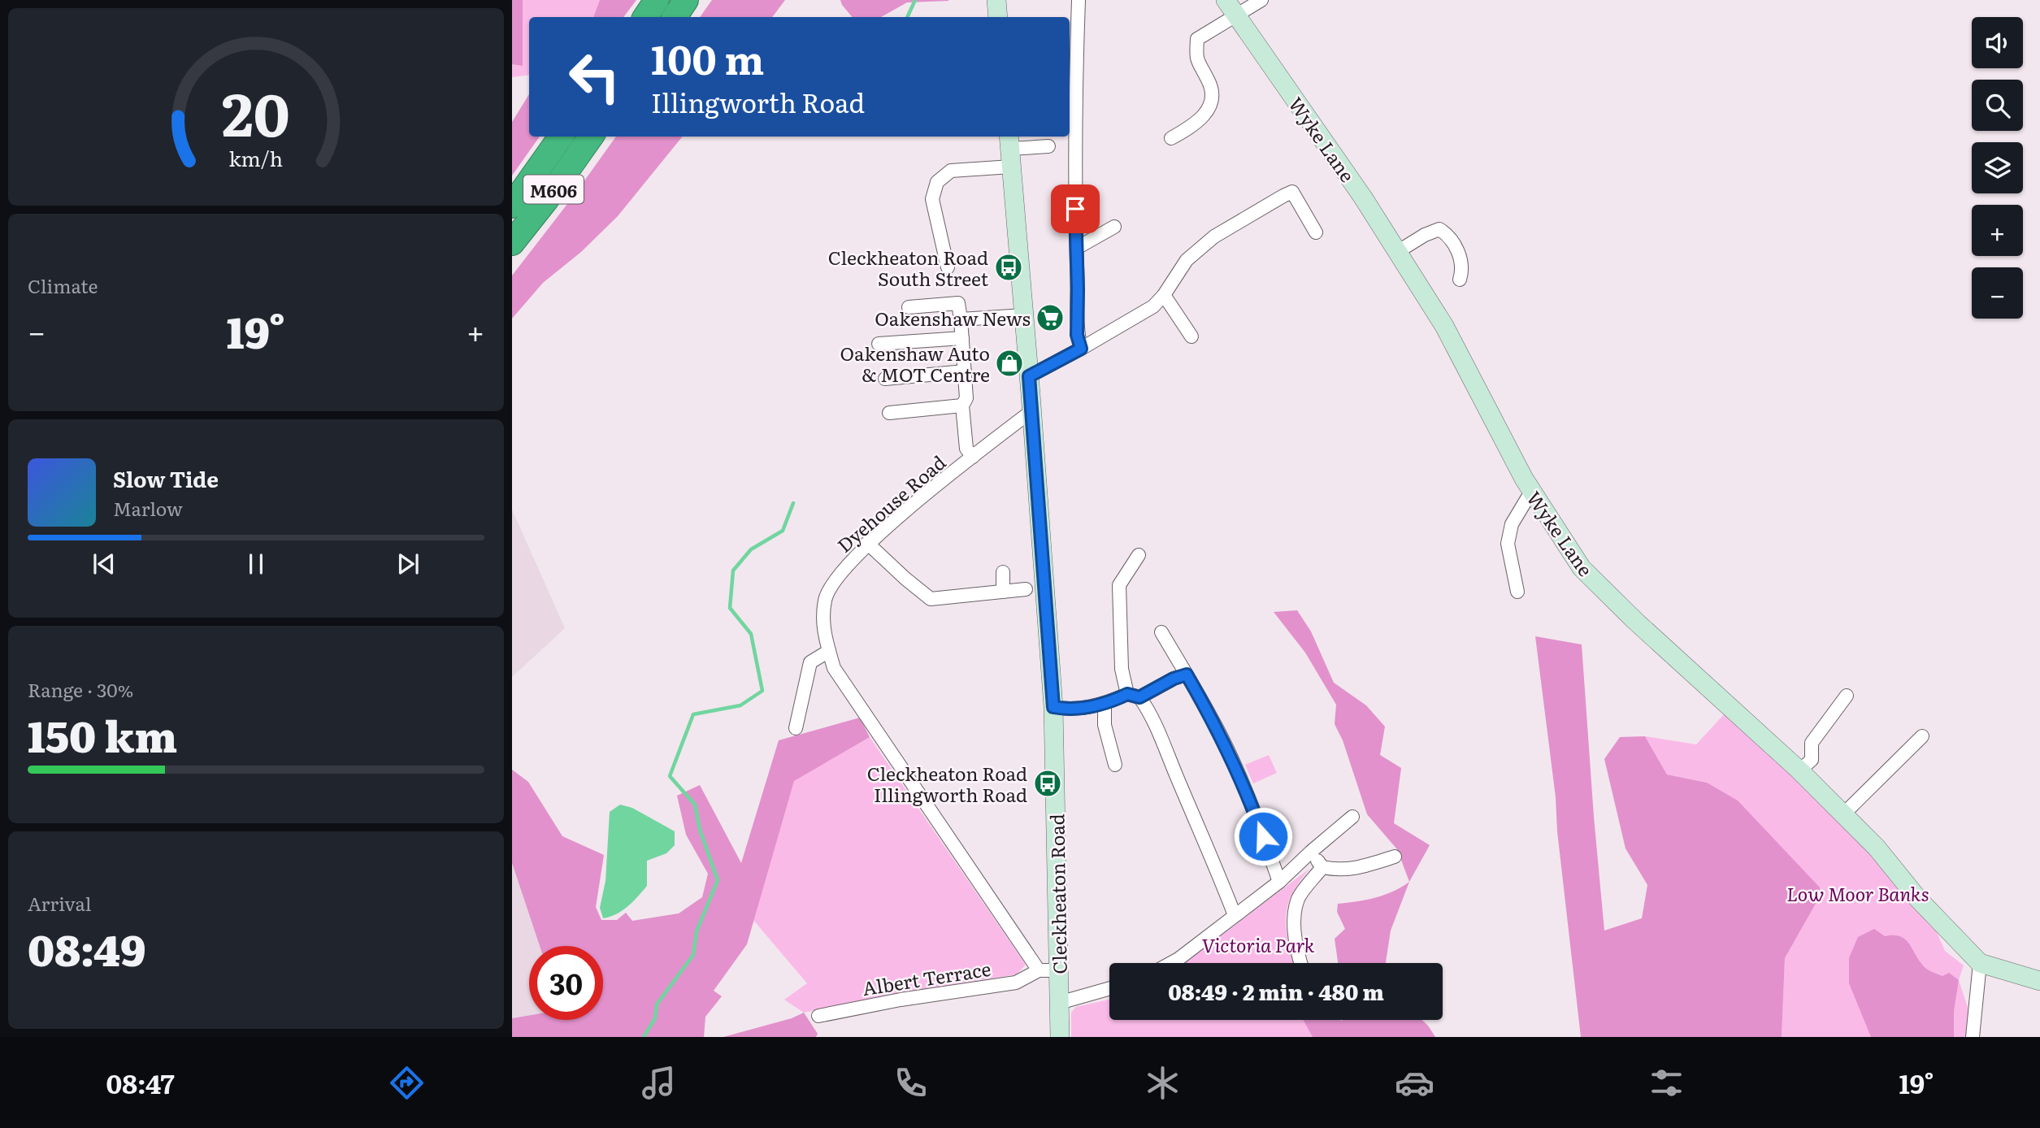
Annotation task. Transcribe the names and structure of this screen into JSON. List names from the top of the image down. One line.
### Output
{"streets":{"highway":["M606"],"street":["Wyke Lane","Dyehouse Road","Cleckheaton Road","Albert Terrace"]},"crossings":[["Dyehouse Road","Cleckheaton Road"],["Dyehouse Road","Albert Terrace"]],"parks":["Low Moor Banks","Victoria Park"],"places":{"bus stop":["Cleckheaton Road South Street","Cleckheaton Road Illingworth Road"],"supermarket":["Oakenshaw News"],"shop":["Oakenshaw Auto & MOT Centre"]},"page":{"map_buttons":["+","−"],"turn":["100 m","Illingworth Road"],"tile":["Climate",["Range · 30%","150 km"],["Arrival","08:49"]],"heat":["−","19°","+"],"song":["Slow Tide","Marlow"],"limit":"30","trip":"08:49 · 2 min · 480 m","tabs":["08:47","19°"],"gauge":["20","km/h"]}}
